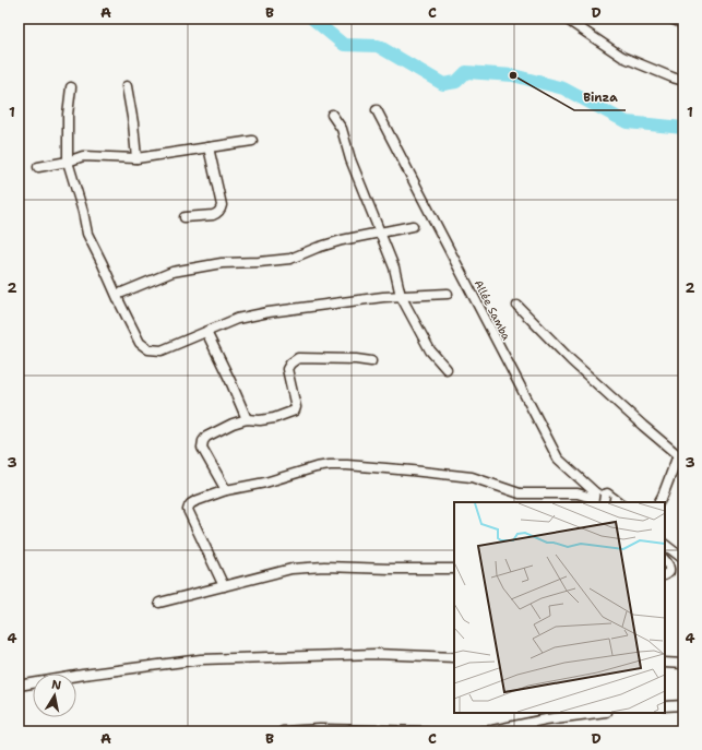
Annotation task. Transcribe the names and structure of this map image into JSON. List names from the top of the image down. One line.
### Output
{"streets":{"street":["Allée Samba"]},"places":["Binza"],"north":"top","grid":{"columns":["A","B","C","D"],"rows":["1","2","3","4"]}}
